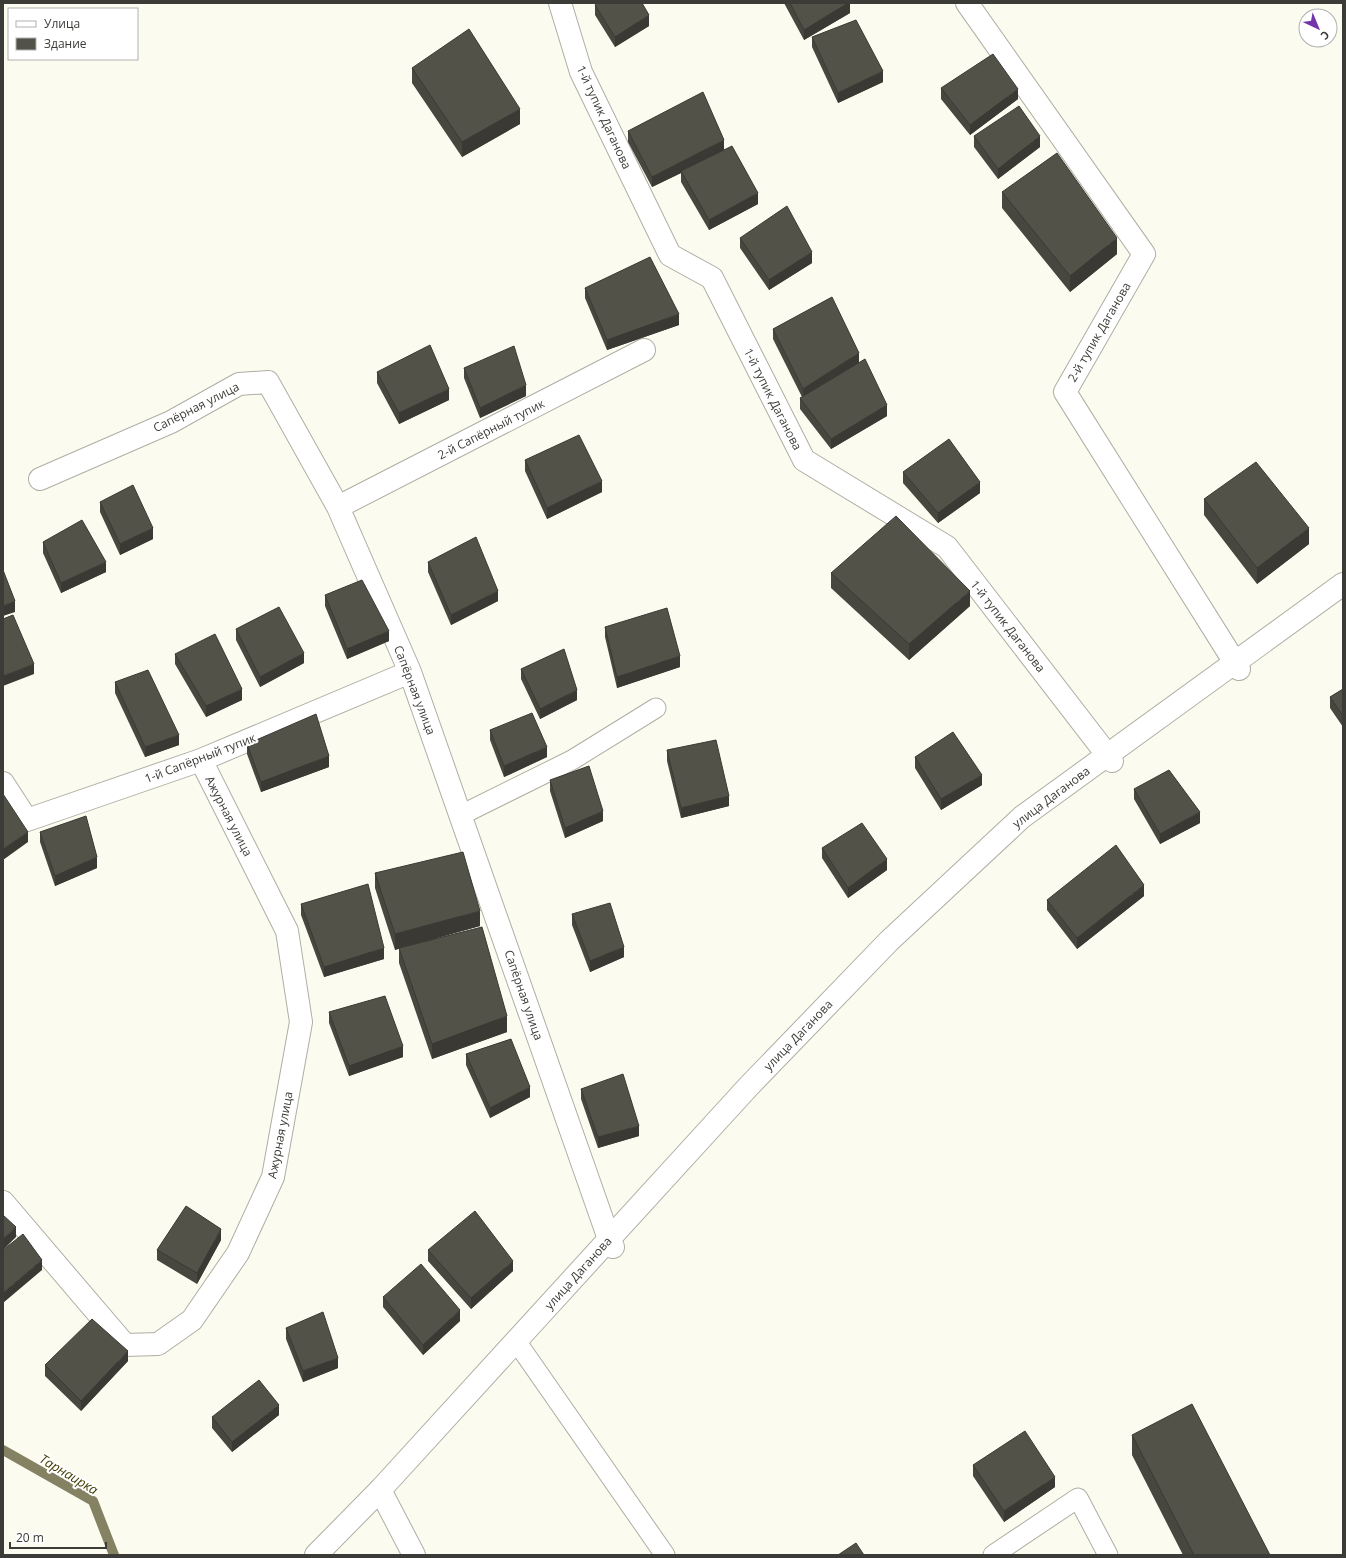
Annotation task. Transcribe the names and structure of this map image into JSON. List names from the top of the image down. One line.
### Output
{"streets":{"street":["1-й тупик Даганова","2-й тупик Даганова","Сапёрная улица","2-й Сапёрный тупик","1-й Сапёрный тупик","улица Даганова","Ажурная улица"]},"crossings":[["1-й тупик Даганова","улица Даганова"],["2-й тупик Даганова","улица Даганова"],["Сапёрная улица","2-й Сапёрный тупик"],["Сапёрная улица","1-й Сапёрный тупик"],["Сапёрная улица","улица Даганова"],["1-й Сапёрный тупик","Ажурная улица"]],"water":["Тарнаирка"],"legend":["Улица","Здание"],"scale_bar":"20 m","north":"bottom right"}
